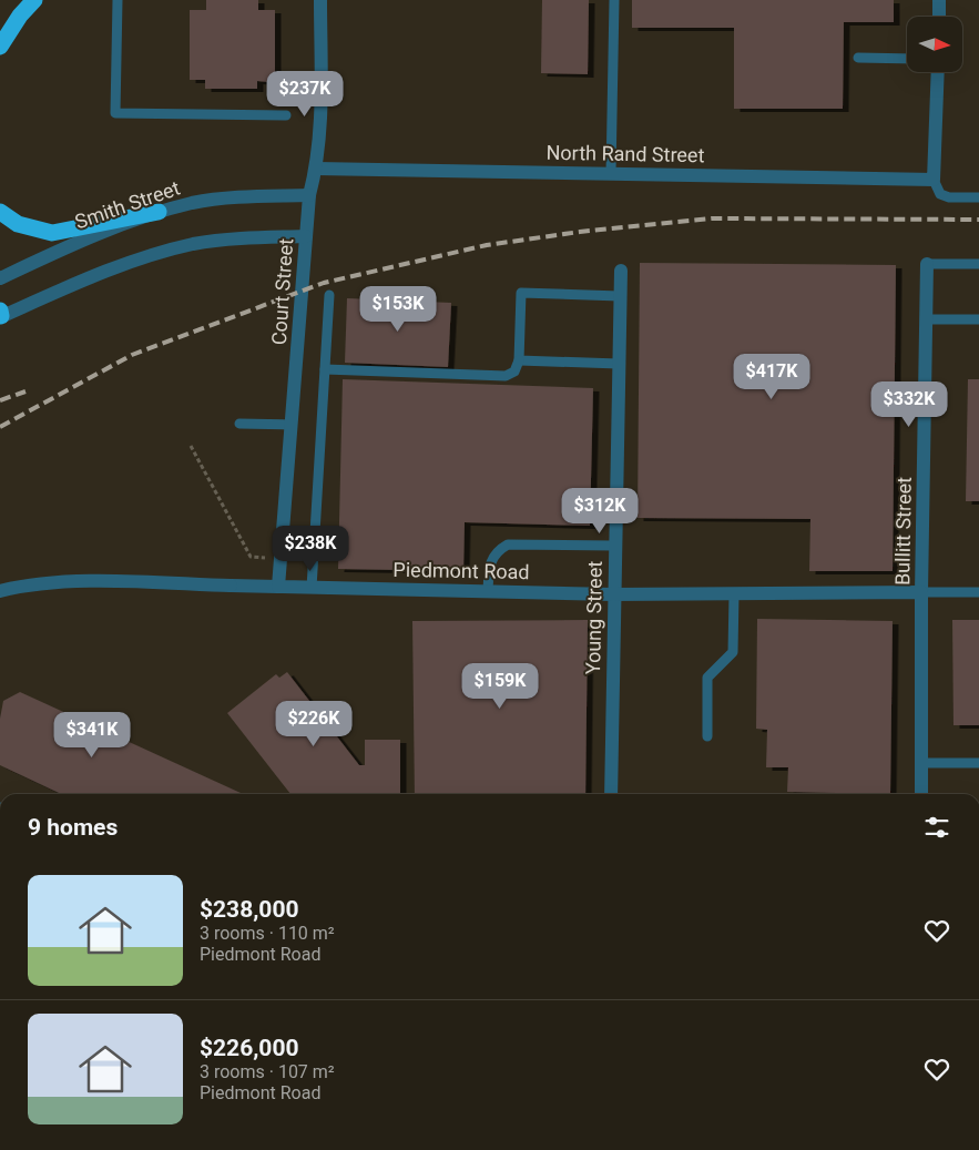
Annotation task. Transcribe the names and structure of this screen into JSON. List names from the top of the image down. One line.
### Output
{"streets":{"street":["North Rand Street","Smith Street","Court Street","Bullitt Street","Piedmont Road","Young Street"]},"crossings":[["North Rand Street","Court Street"],["Smith Street","Court Street"],["Court Street","Piedmont Road"],["Bullitt Street","Piedmont Road"],["Piedmont Road","Young Street"]],"north":"right","page":{"price":["$237K","$153K","$417K","$332K","$312K","$238K","$159K","$226K","$341K"],"heading":"9 homes","list":[{"name":"$238,000","note":"3 rooms · 110 m² · Piedmont Road"},{"name":"$226,000","note":"3 rooms · 107 m² · Piedmont Road"}]}}
